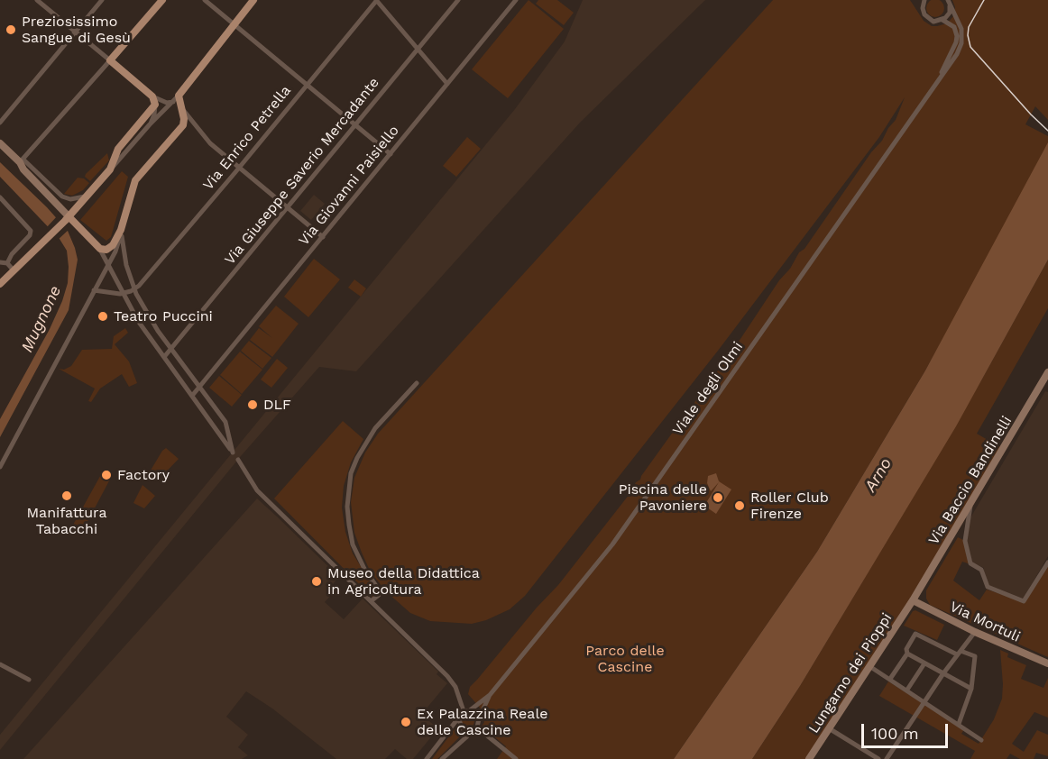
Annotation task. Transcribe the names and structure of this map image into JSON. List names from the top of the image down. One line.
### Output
{"streets":{"street":["Via Enrico Petrella","Via Giuseppe Saverio Mercadante","Via Giovanni Paisiello","Viale degli Olmi","Via Baccio Bandinelli","Via Mortuli","Lungarno dei Pioppi"]},"crossings":[["Via Baccio Bandinelli","Via Mortuli"],["Via Baccio Bandinelli","Lungarno dei Pioppi"],["Via Mortuli","Lungarno dei Pioppi"]],"water":["Mugnone","Arno"],"parks":["Parco delle Cascine"],"places":["Preziosissimo Sangue di Gesù","Teatro Puccini","DLF","Factory","Manifattura Tabacchi","Piscina delle Pavoniere","Roller Club Firenze","Museo della Didattica in Agricoltura","Ex Palazzina Reale delle Cascine"],"scale_bar":"100 m"}
